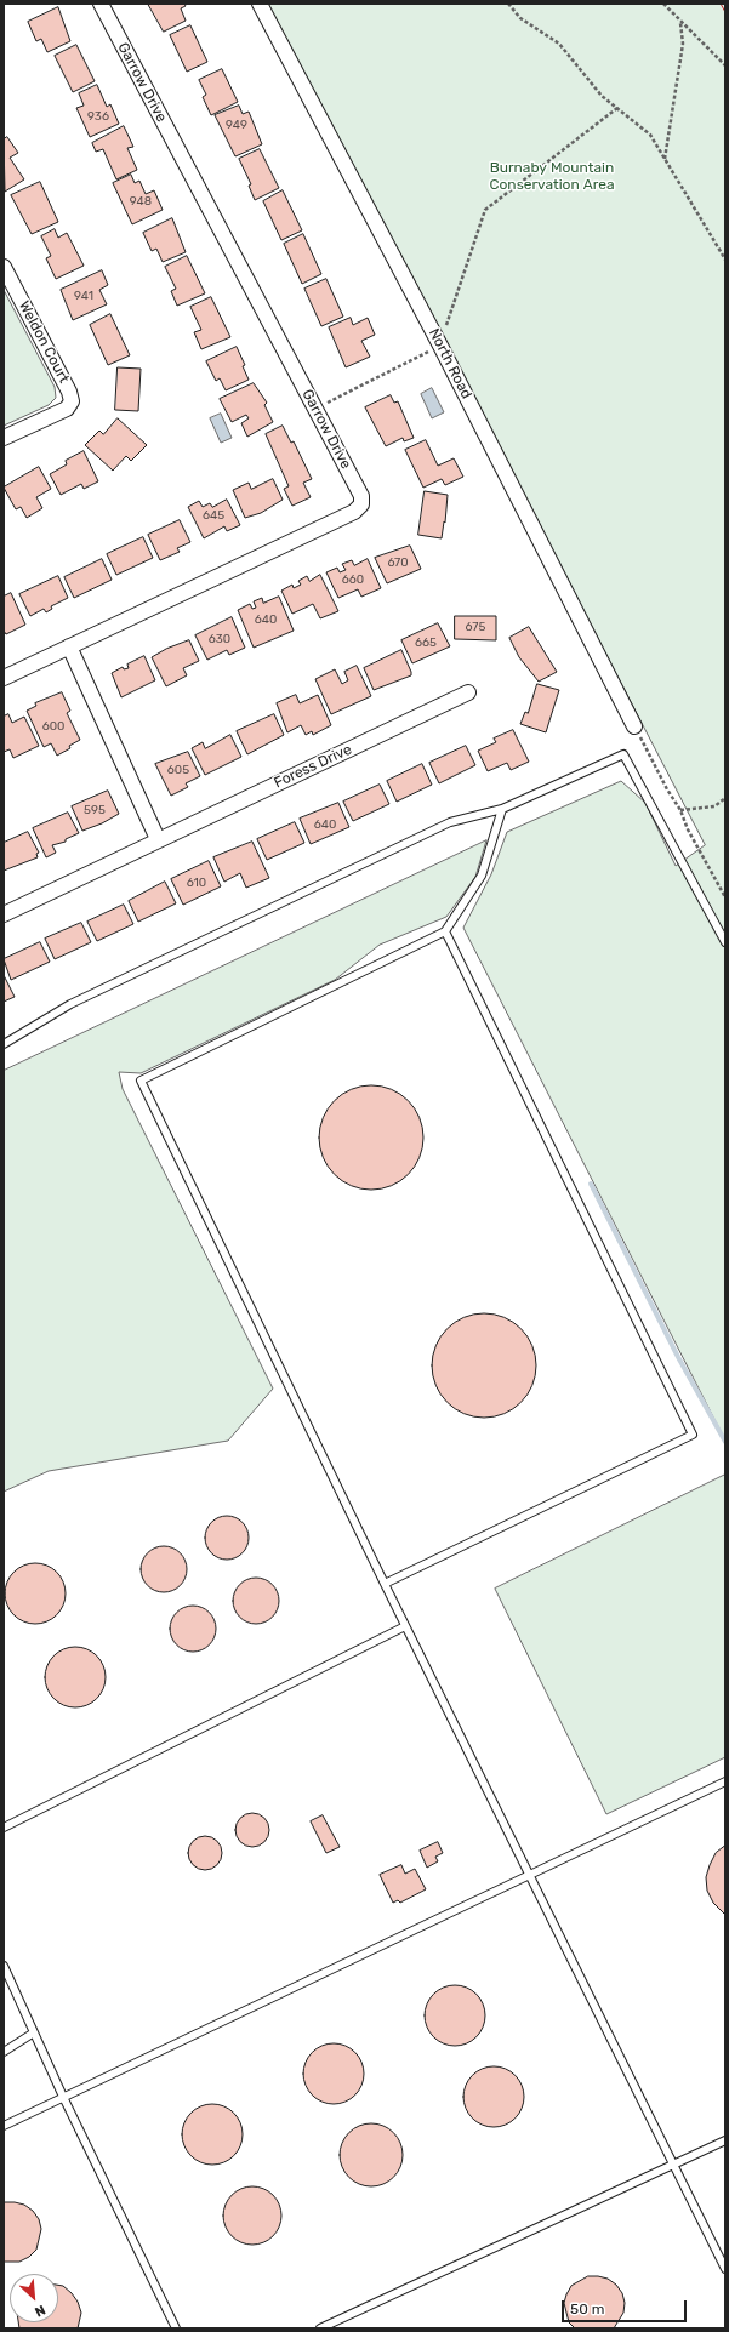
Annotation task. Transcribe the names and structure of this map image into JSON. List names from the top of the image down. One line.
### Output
{"streets":{"street":["Garrow Drive","Weldon Court","North Road","Foress Drive"]},"parks":["Burnaby Mountain Conservation Area"],"house_numbers":["936","949","948","941","645","670","660","640","675","630","665","600","605","595","640","610"],"scale_bar":"50 m","north":"bottom right"}
